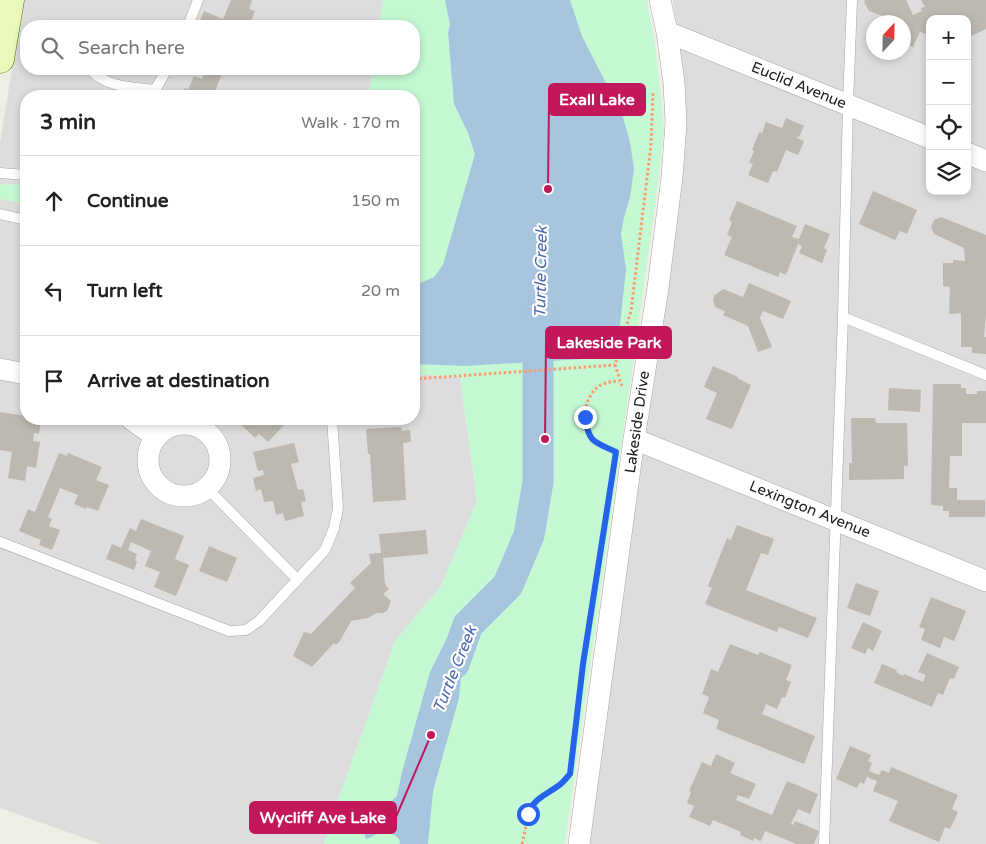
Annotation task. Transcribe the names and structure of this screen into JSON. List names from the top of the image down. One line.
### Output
{"streets":{"street":["Euclid Avenue","Lakeside Drive","Lexington Avenue"]},"crossings":[["Euclid Avenue","Lakeside Drive"],["Lakeside Drive","Lexington Avenue"]],"water":["Turtle Creek"],"places":["Exall Lake","Lakeside Park","Wycliff Ave Lake"],"north":"top","page":{"map_buttons":["+","−"],"search":"Search here","heading":["3 min","Walk · 170 m"],"list":[["Continue","150 m"],["Turn left","20 m"],"Arrive at destination"]}}
